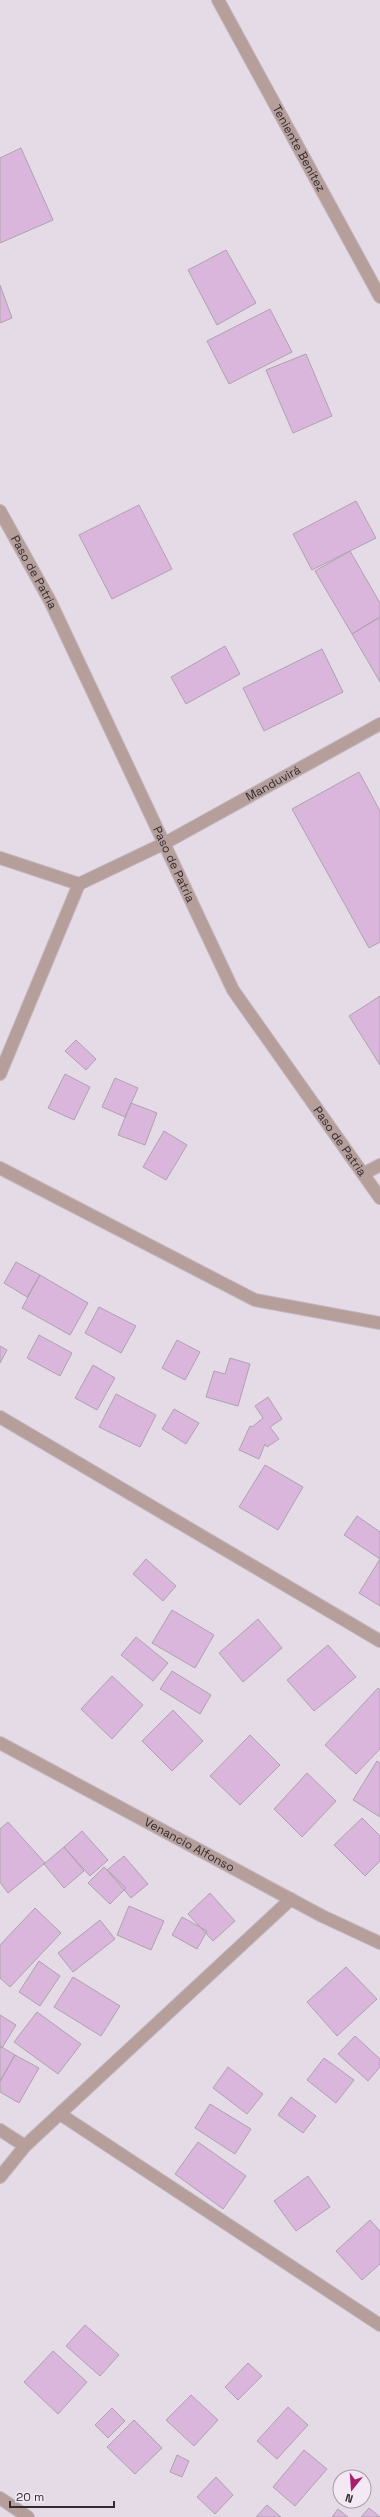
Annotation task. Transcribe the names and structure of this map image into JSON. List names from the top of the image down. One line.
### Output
{"streets":{"street":["Teniente Benítez","Paso de Patria","Manduvirá","Venancio Alfonso"]},"crossings":[["Paso de Patria","Manduvirá"]],"scale_bar":"20 m","north":"bottom"}
